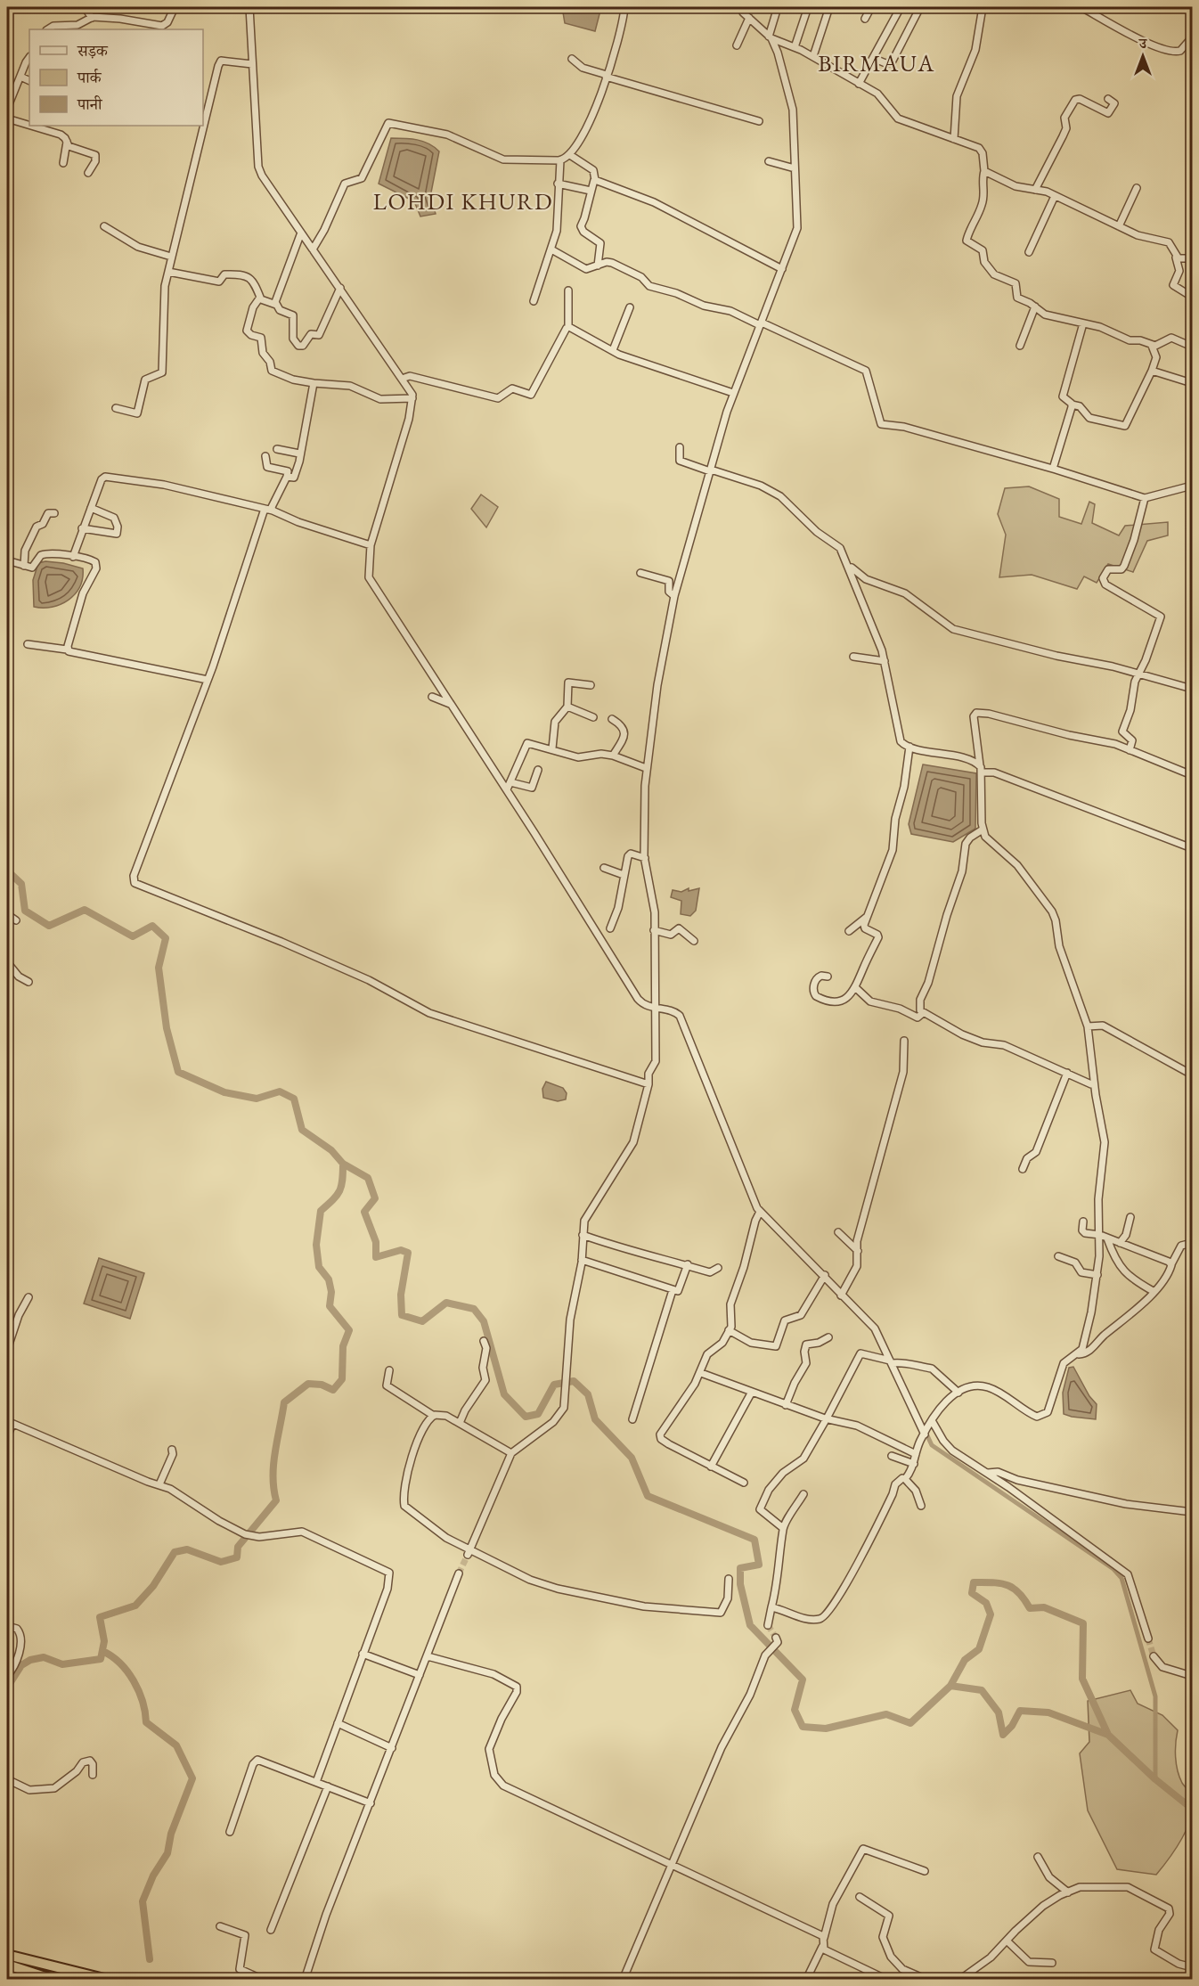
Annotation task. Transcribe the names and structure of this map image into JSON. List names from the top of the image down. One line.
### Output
{"districts":["BIRMAUA","LOHDI KHURD"],"legend":["सड़क","पार्क","पानी"],"north":"top"}
